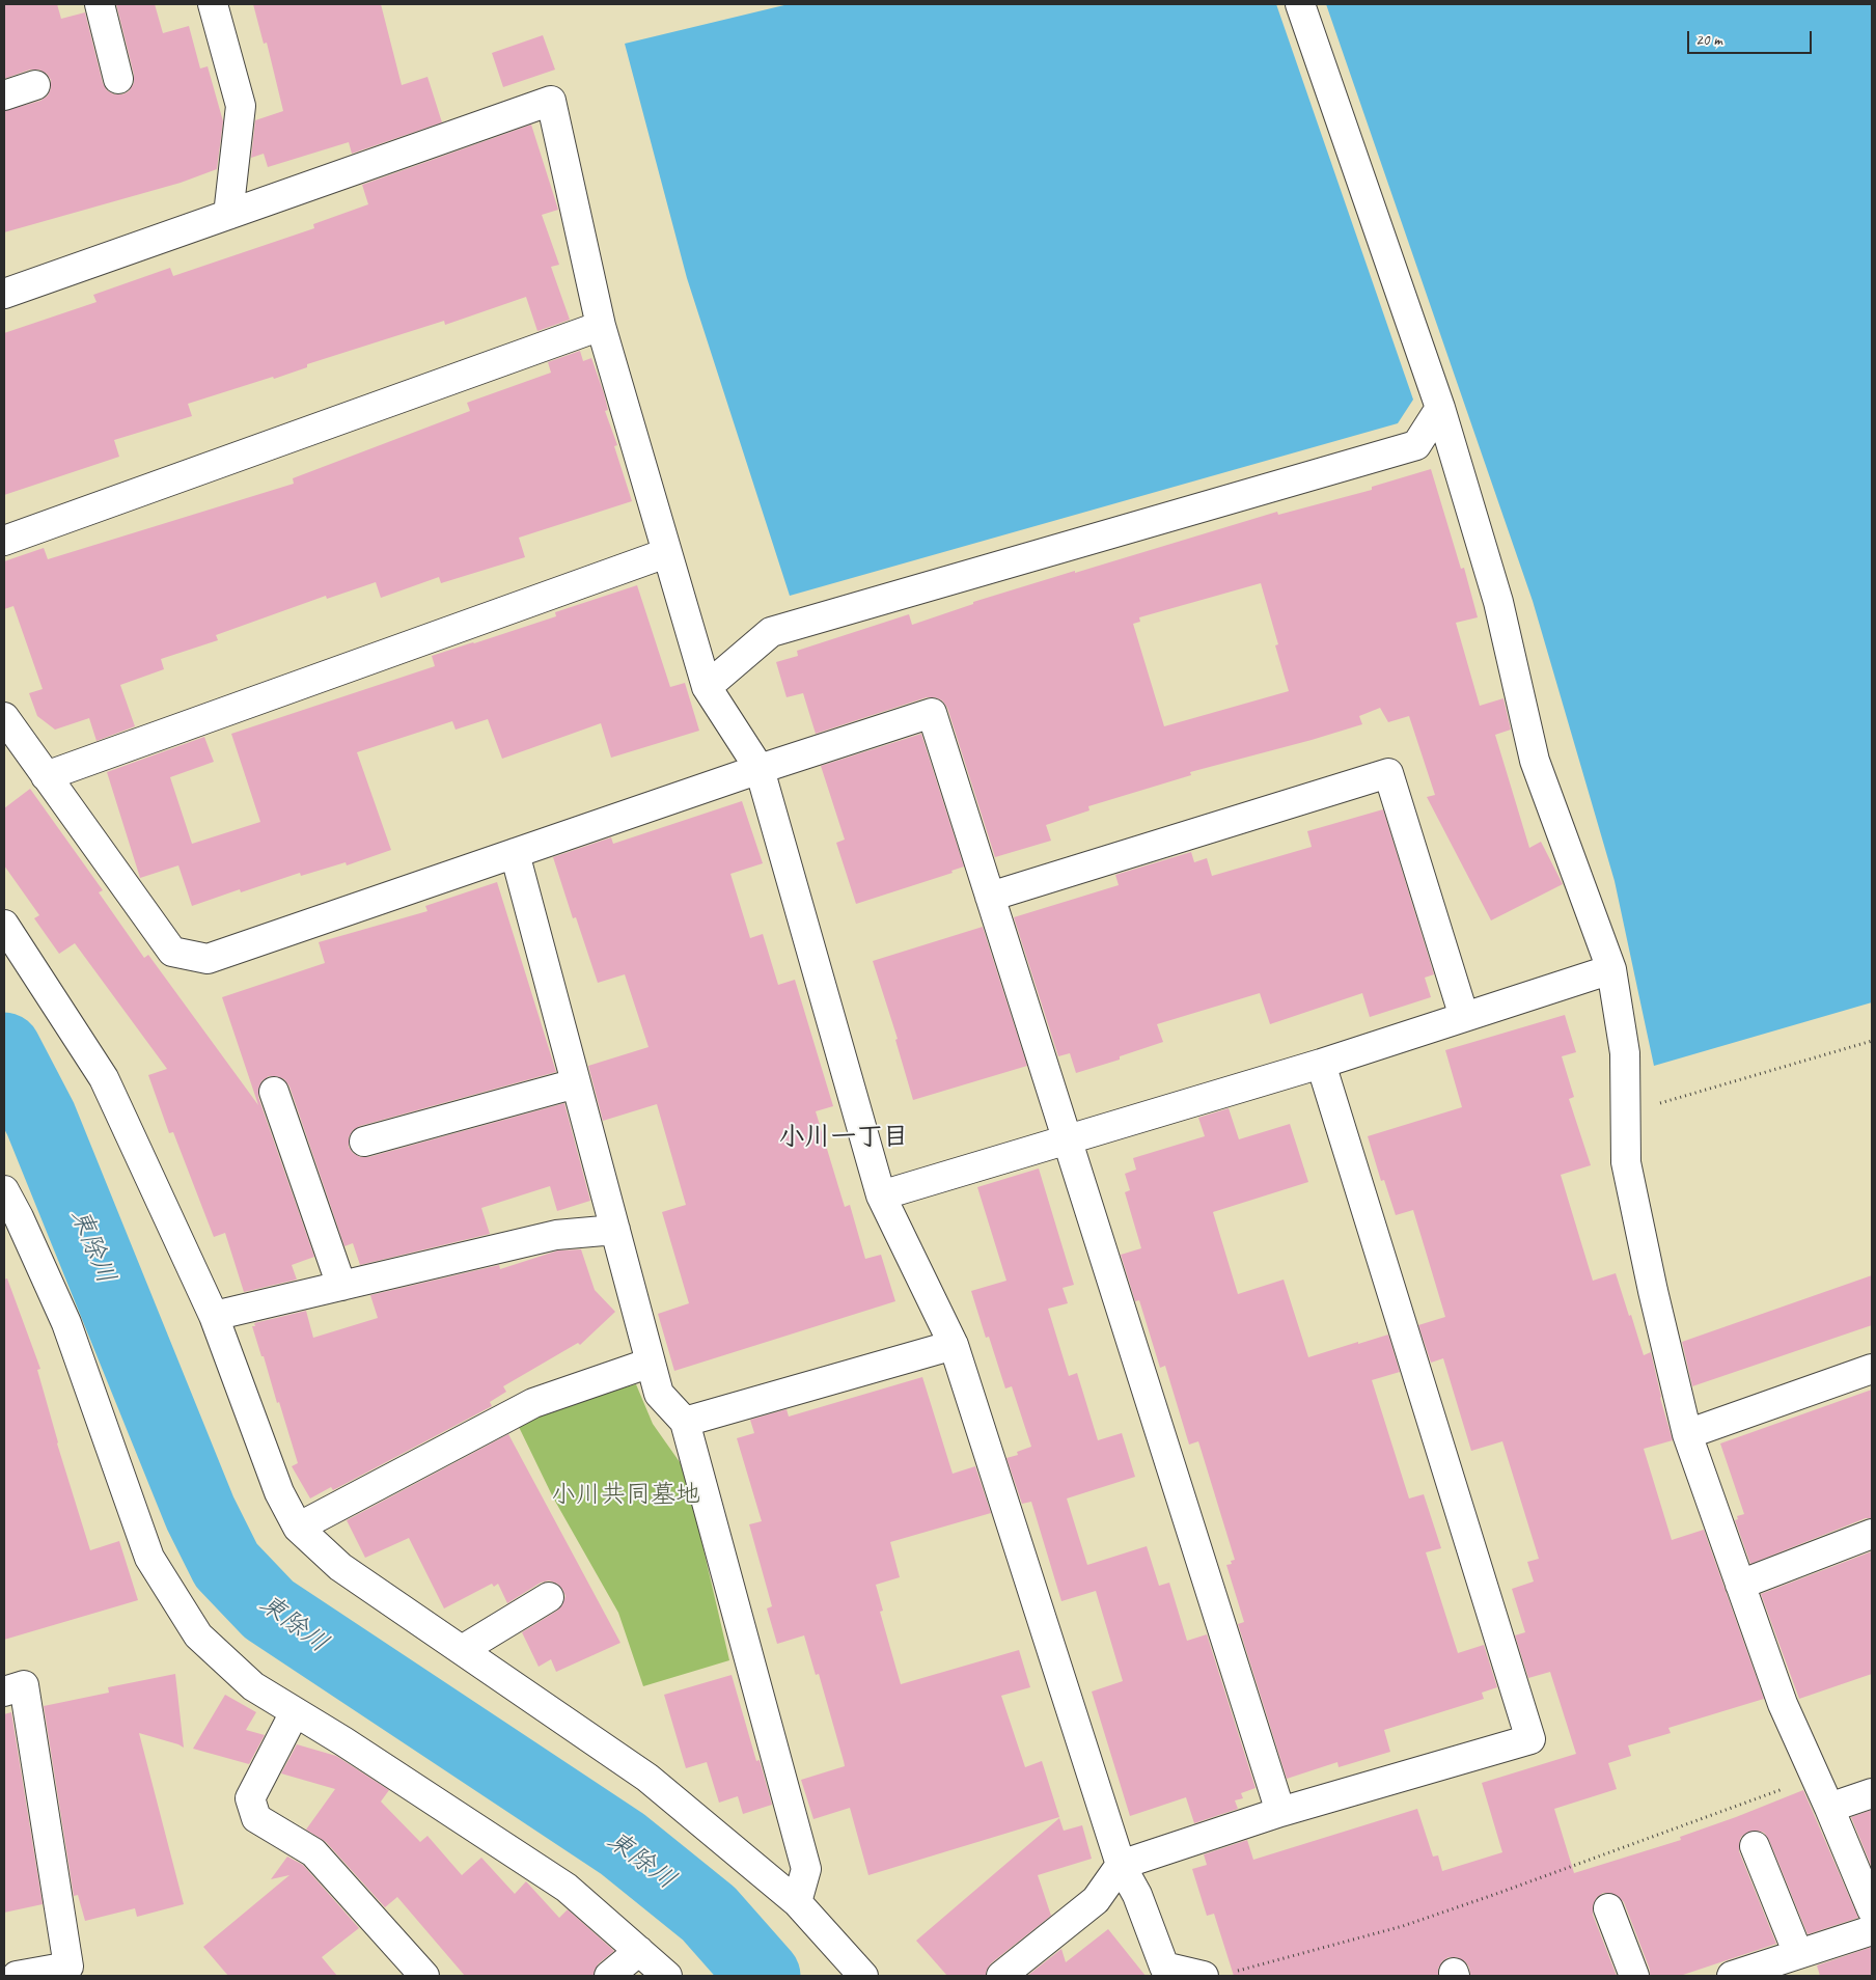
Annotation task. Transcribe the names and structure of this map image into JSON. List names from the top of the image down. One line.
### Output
{"districts":["小川一丁目"],"water":["東除川"],"parks":["小川共同墓地"],"scale_bar":"20 m"}
